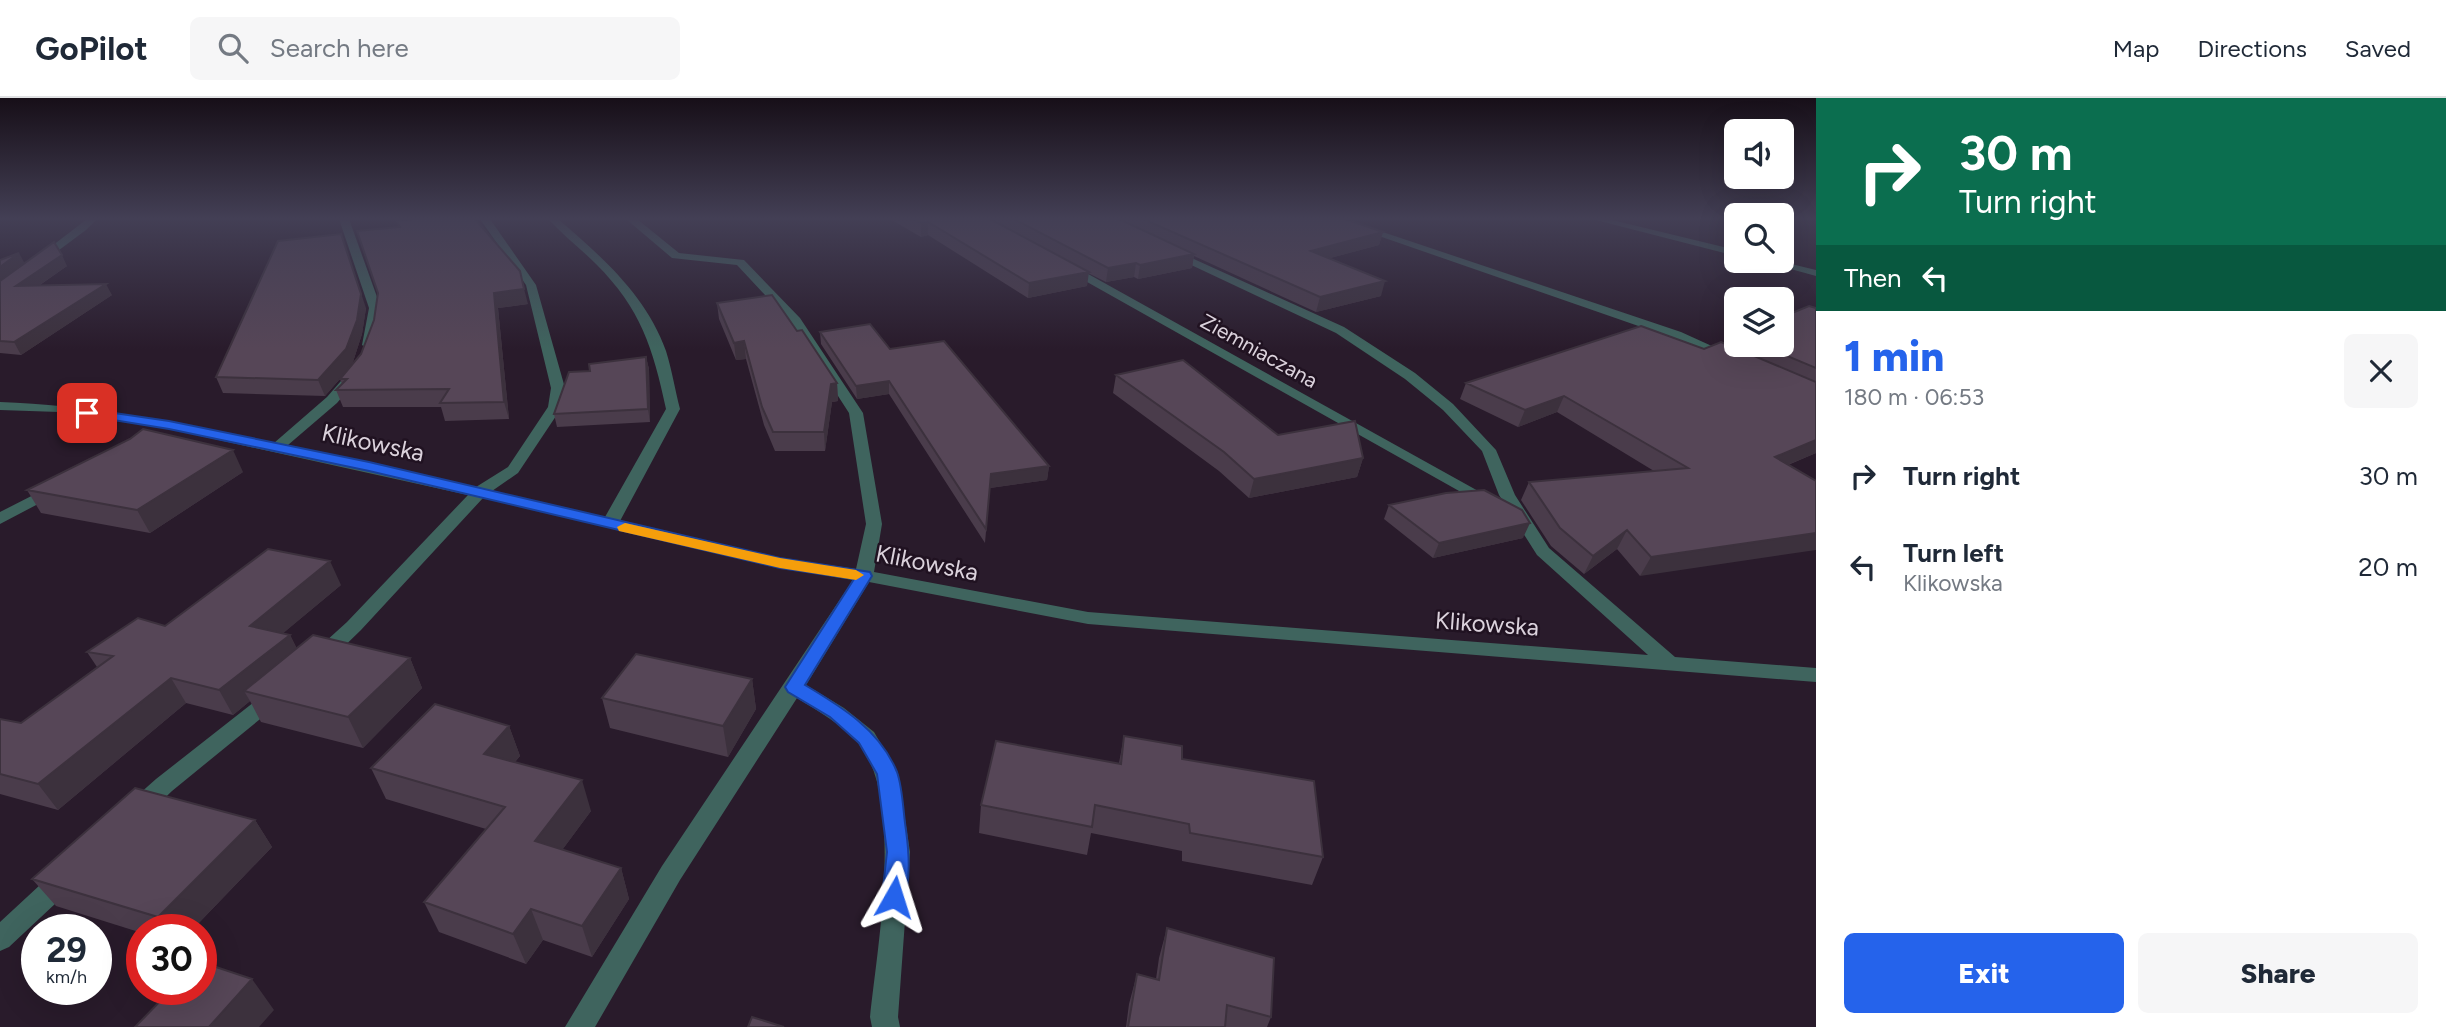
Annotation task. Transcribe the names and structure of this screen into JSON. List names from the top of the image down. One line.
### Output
{"streets":{"street":["Ziemniaczana","Klikowska"]},"crossings":[["Ziemniaczana","Klikowska"]],"page":{"header":"GoPilot","search":"Search here","nav":["Map","Directions","Saved"],"turn":["30 m","Turn right"],"then":"Then","heading":["1 min","180 m · 06:53"],"list":[{"name":"Turn right","value":"30 m"},{"name":"Turn left","note":"Klikowska","value":"20 m"}],"speed":"29 km/h","limit":"30","buttons":["Exit","Share"]}}
